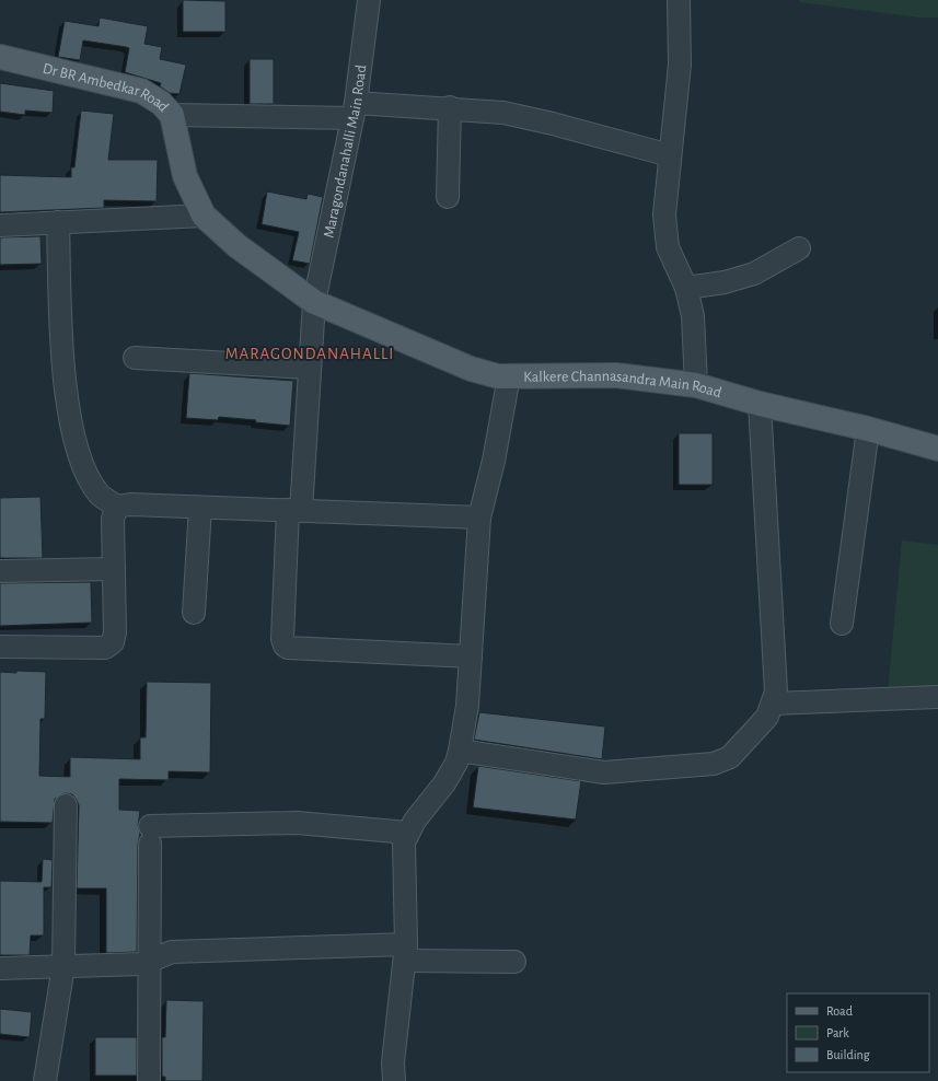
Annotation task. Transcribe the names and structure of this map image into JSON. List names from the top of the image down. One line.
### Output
{"streets":{"main road":["Dr BR Ambedkar Road","Kalkere Channasandra Main Road"],"street":["Maragondanahalli Main Road"]},"crossings":[["Dr BR Ambedkar Road","Maragondanahalli Main Road"],["Dr BR Ambedkar Road","Kalkere Channasandra Main Road"],["Maragondanahalli Main Road","Kalkere Channasandra Main Road"]],"districts":["MARAGONDANAHALLI"],"legend":["Road","Park","Building"]}
